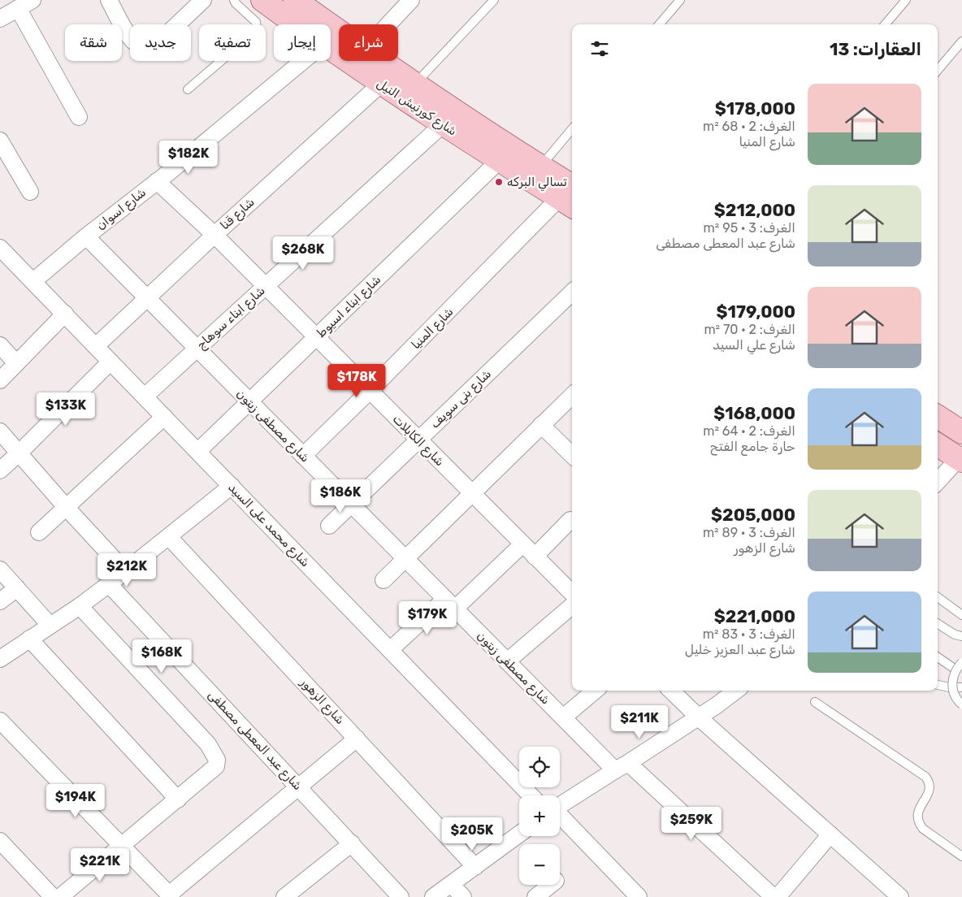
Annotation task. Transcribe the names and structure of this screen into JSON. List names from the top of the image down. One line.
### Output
{"streets":{"main road":["شارع كورنيش النيل"],"street":["شارع اسوان","شارع قنا","شارع ابناء اسيوط","شارع ابناء سوهاج","شارع المنيا","شارع بنى سويف","شارع مصطفى زيتون","شارع الكابلات","شارع محمد على السيد","شارع الزهور","شارع عبد المعطى مصطفى"]},"crossings":[["شارع كورنيش النيل","شارع قنا"],["شارع كورنيش النيل","شارع ابناء اسيوط"],["شارع كورنيش النيل","شارع ابناء سوهاج"],["شارع كورنيش النيل","شارع المنيا"],["شارع اسوان","شارع مصطفى زيتون"],["شارع اسوان","شارع الكابلات"],["شارع اسوان","شارع محمد على السيد"],["شارع قنا","شارع مصطفى زيتون"],["شارع قنا","شارع الكابلات"],["شارع قنا","شارع محمد على السيد"],["شارع ابناء اسيوط","شارع مصطفى زيتون"],["شارع ابناء اسيوط","شارع الكابلات"],["شارع ابناء اسيوط","شارع محمد على السيد"],["شارع ابناء سوهاج","شارع مصطفى زيتون"],["شارع ابناء سوهاج","شارع الكابلات"],["شارع ابناء سوهاج","شارع محمد على السيد"],["شارع المنيا","شارع مصطفى زيتون"],["شارع المنيا","شارع الكابلات"],["شارع بنى سويف","شارع مصطفى زيتون"],["شارع بنى سويف","شارع الكابلات"]],"places":["تسالي البركه"],"page":{"chip":["شراء","إيجار","تصفية","جديد","شقة"],"heading":"العقارات: 13","list":[{"name":"$178,000","note":"الغرف: 2 · 68 m² · شارع المنيا"},{"name":"$212,000","note":"الغرف: 3 · 95 m² · شارع عبد المعطى مصطفى"},{"name":"$179,000","note":"الغرف: 2 · 70 m² · شارع علي السيد"},{"name":"$168,000","note":"الغرف: 2 · 64 m² · حارة جامع الفتح"},{"name":"$205,000","note":"الغرف: 3 · 89 m² · شارع الزهور"},{"name":"$221,000","note":"الغرف: 3 · 83 m² · شارع عبد العزيز خليل"}],"price":["$182K","$268K","$178K","$133K","$186K","$212K","$179K","$168K","$211K","$194K","$259K","$205K","$221K"],"map_buttons":["+","−"]}}
